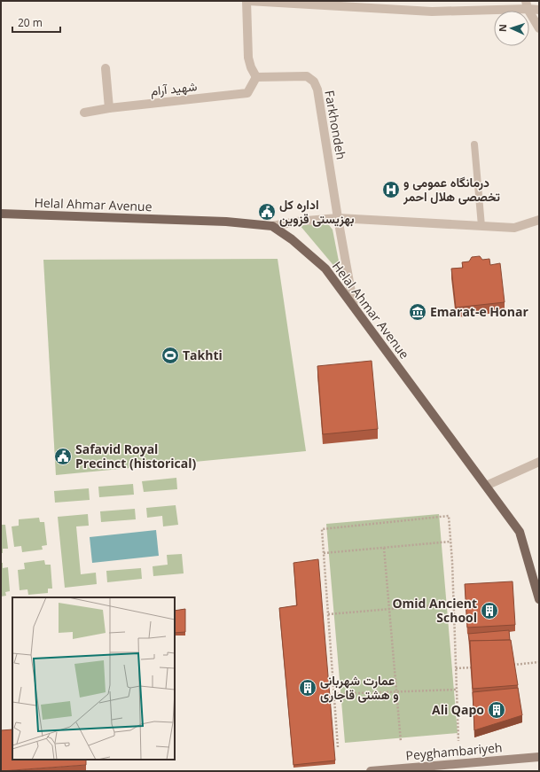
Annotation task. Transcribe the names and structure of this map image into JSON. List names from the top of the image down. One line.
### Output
{"streets":{"main road":["Helal Ahmar Avenue","Peyghambariyeh"],"street":["شهید آرام","Farkhondeh"]},"crossings":[["شهید آرام","Farkhondeh"],["Farkhondeh","Helal Ahmar Avenue"]],"places":{"hospital":["درمانگاه عمومی و تخصصی هلال احمر"],"public building":["اداره کل بهزیستی قزوین","Safavid Royal Precinct (historical)"],"museum":["Emarat-e Honar"],"sports":["Takhti"],"building":["Omid Ancient School","عمارت شهربانی و هشتی قاجاری","Ali Qapo"]},"scale_bar":"20 m","north":"left"}
